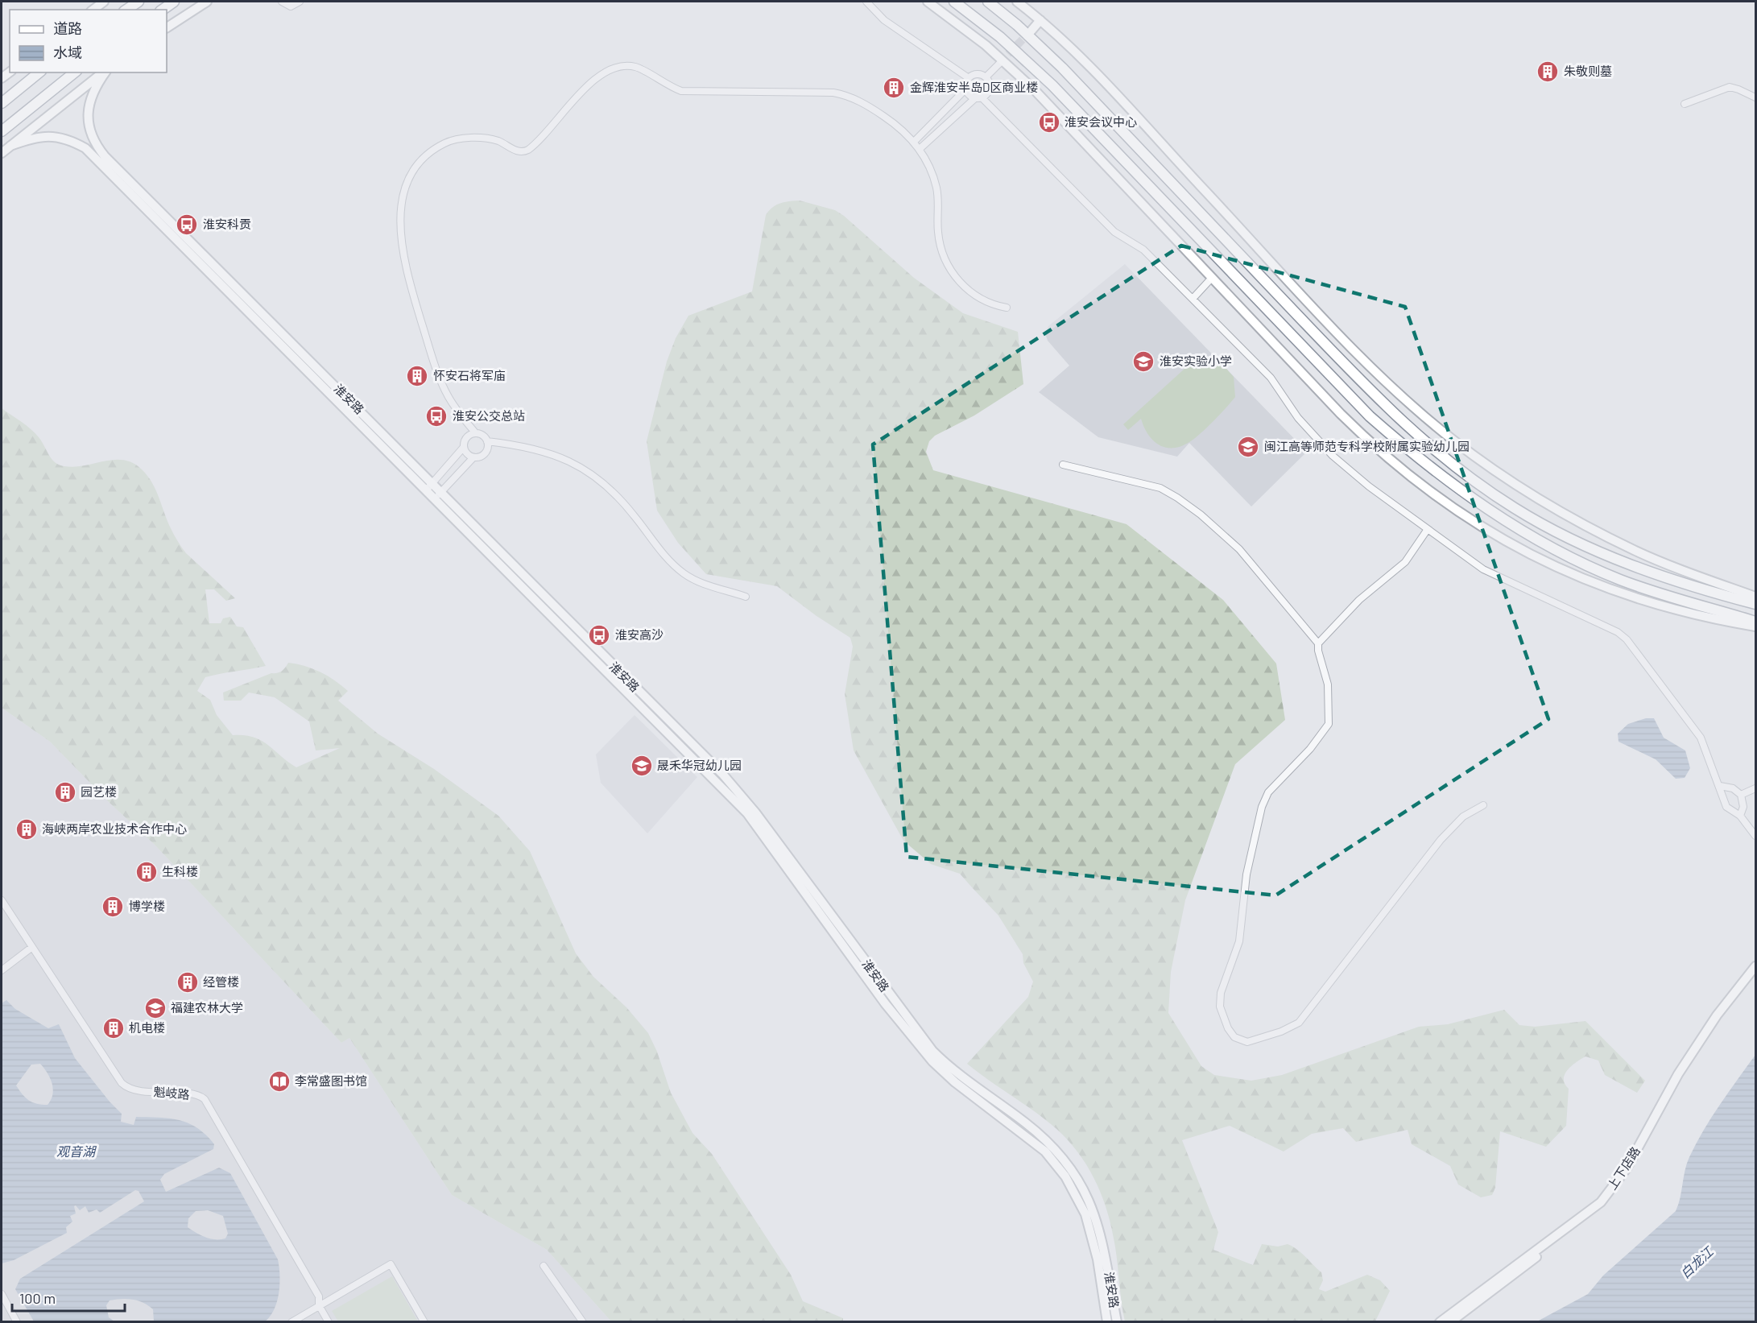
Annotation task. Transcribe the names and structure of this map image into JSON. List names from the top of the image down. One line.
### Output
{"streets":{"main road":["淮安路","上下店路"],"street":["魁岐路"]},"water":["观音湖","白龙江"],"places":{"building":["朱敬则墓","金辉淮安半岛D区商业楼","怀安石将军庙","园艺楼","海峡两岸农业技术合作中心","生科楼","博学楼","经管楼","机电楼"],"bus stop":["淮安会议中心","淮安科贡","淮安公交总站","淮安高沙"],"school or university":["淮安实验小学","闽江高等师范专科学校附属实验幼儿园","晟禾华冠幼儿园","福建农林大学"],"library":["李常盛图书馆"]},"legend":["道路","水域"],"scale_bar":"100 m"}
